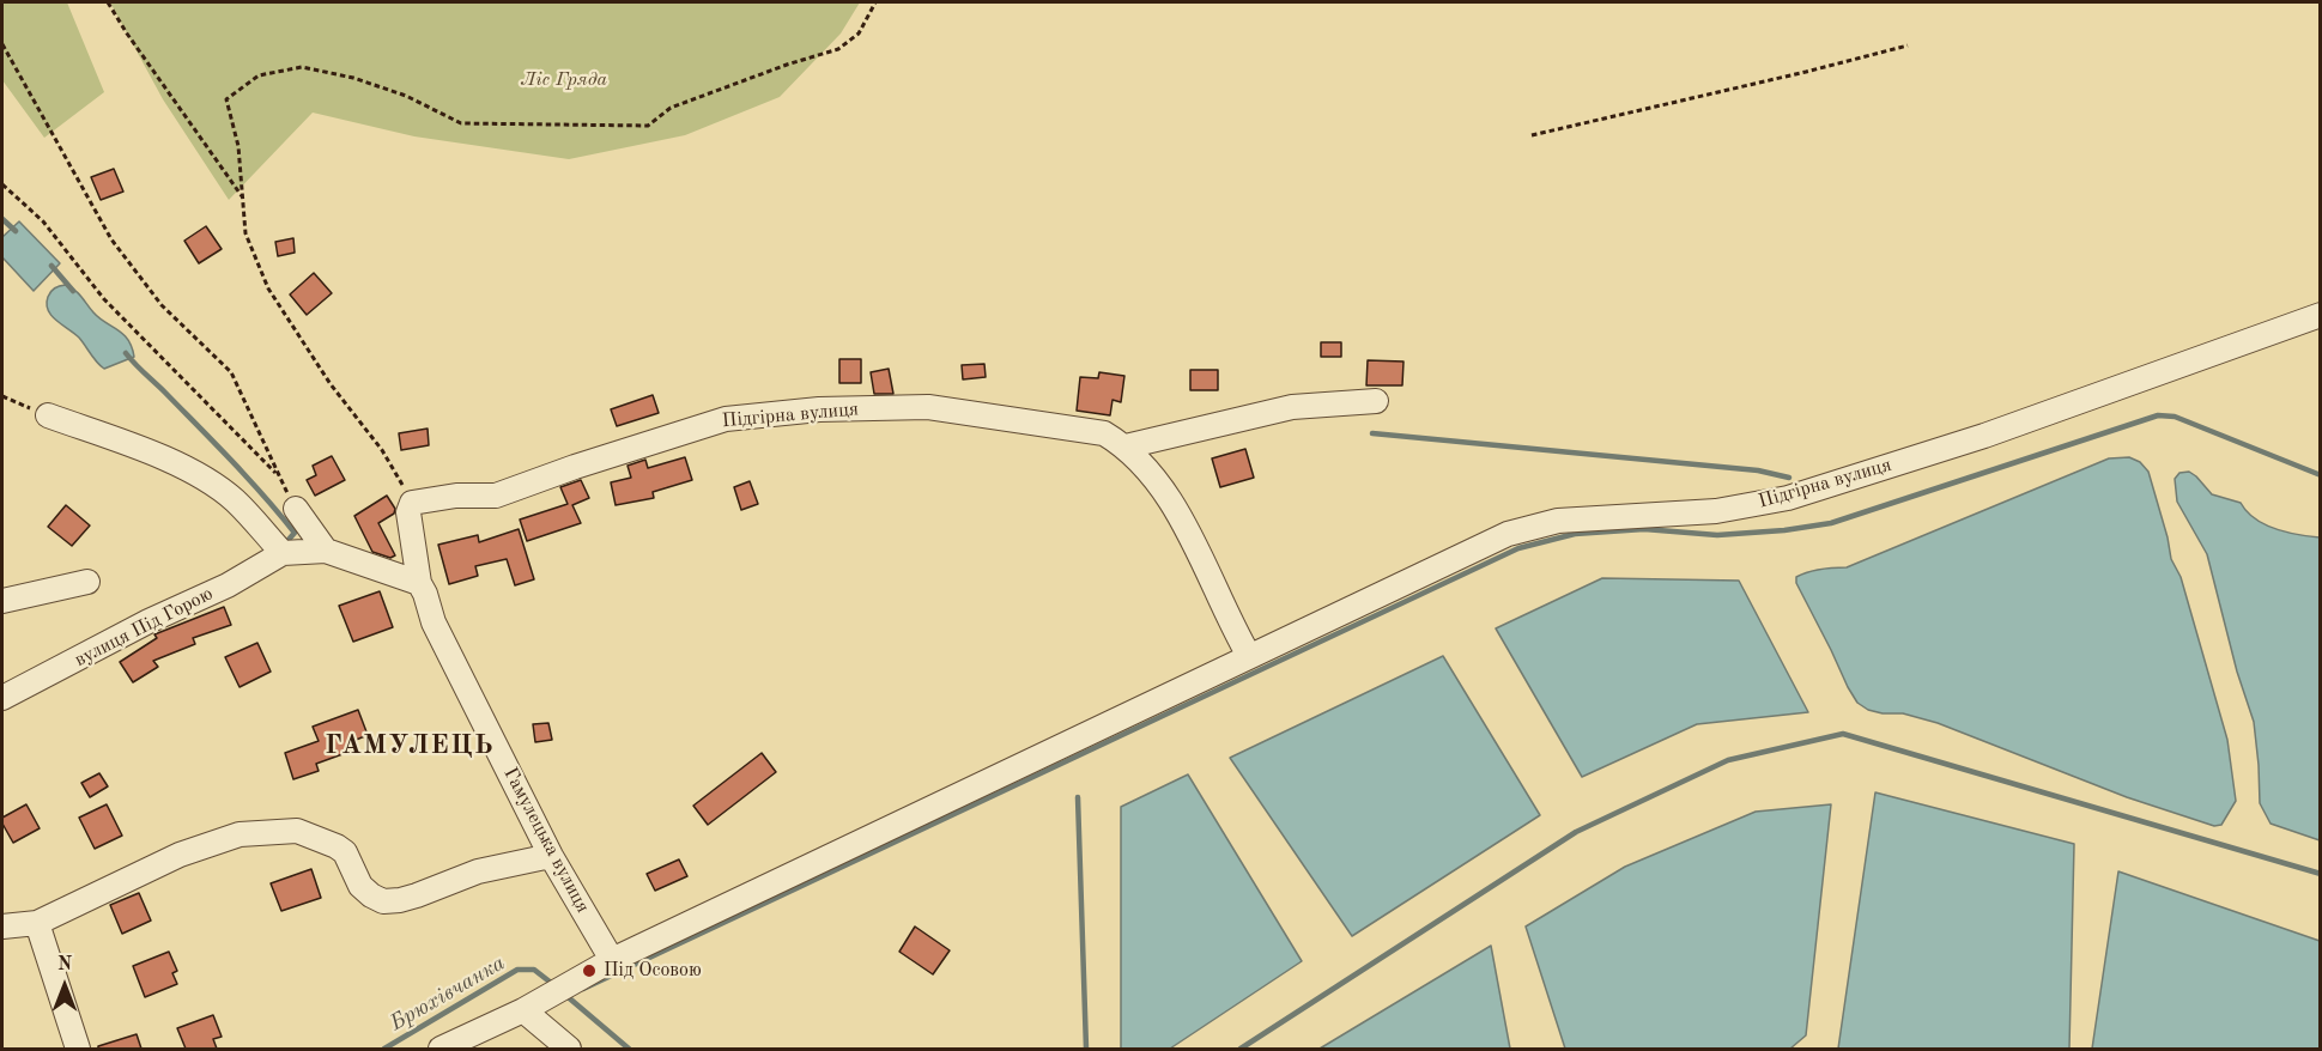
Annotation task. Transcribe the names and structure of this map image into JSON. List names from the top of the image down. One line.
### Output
{"streets":{"street":["Підгірна вулиця","вулиця Під Горою","Гамулецька вулиця"]},"crossings":[["Підгірна вулиця","Гамулецька вулиця"]],"districts":["ГАМУЛЕЦЬ"],"water":["Брюхівчанка"],"parks":["Ліс Гряда"],"places":["Під Осовою"],"north":"top"}
